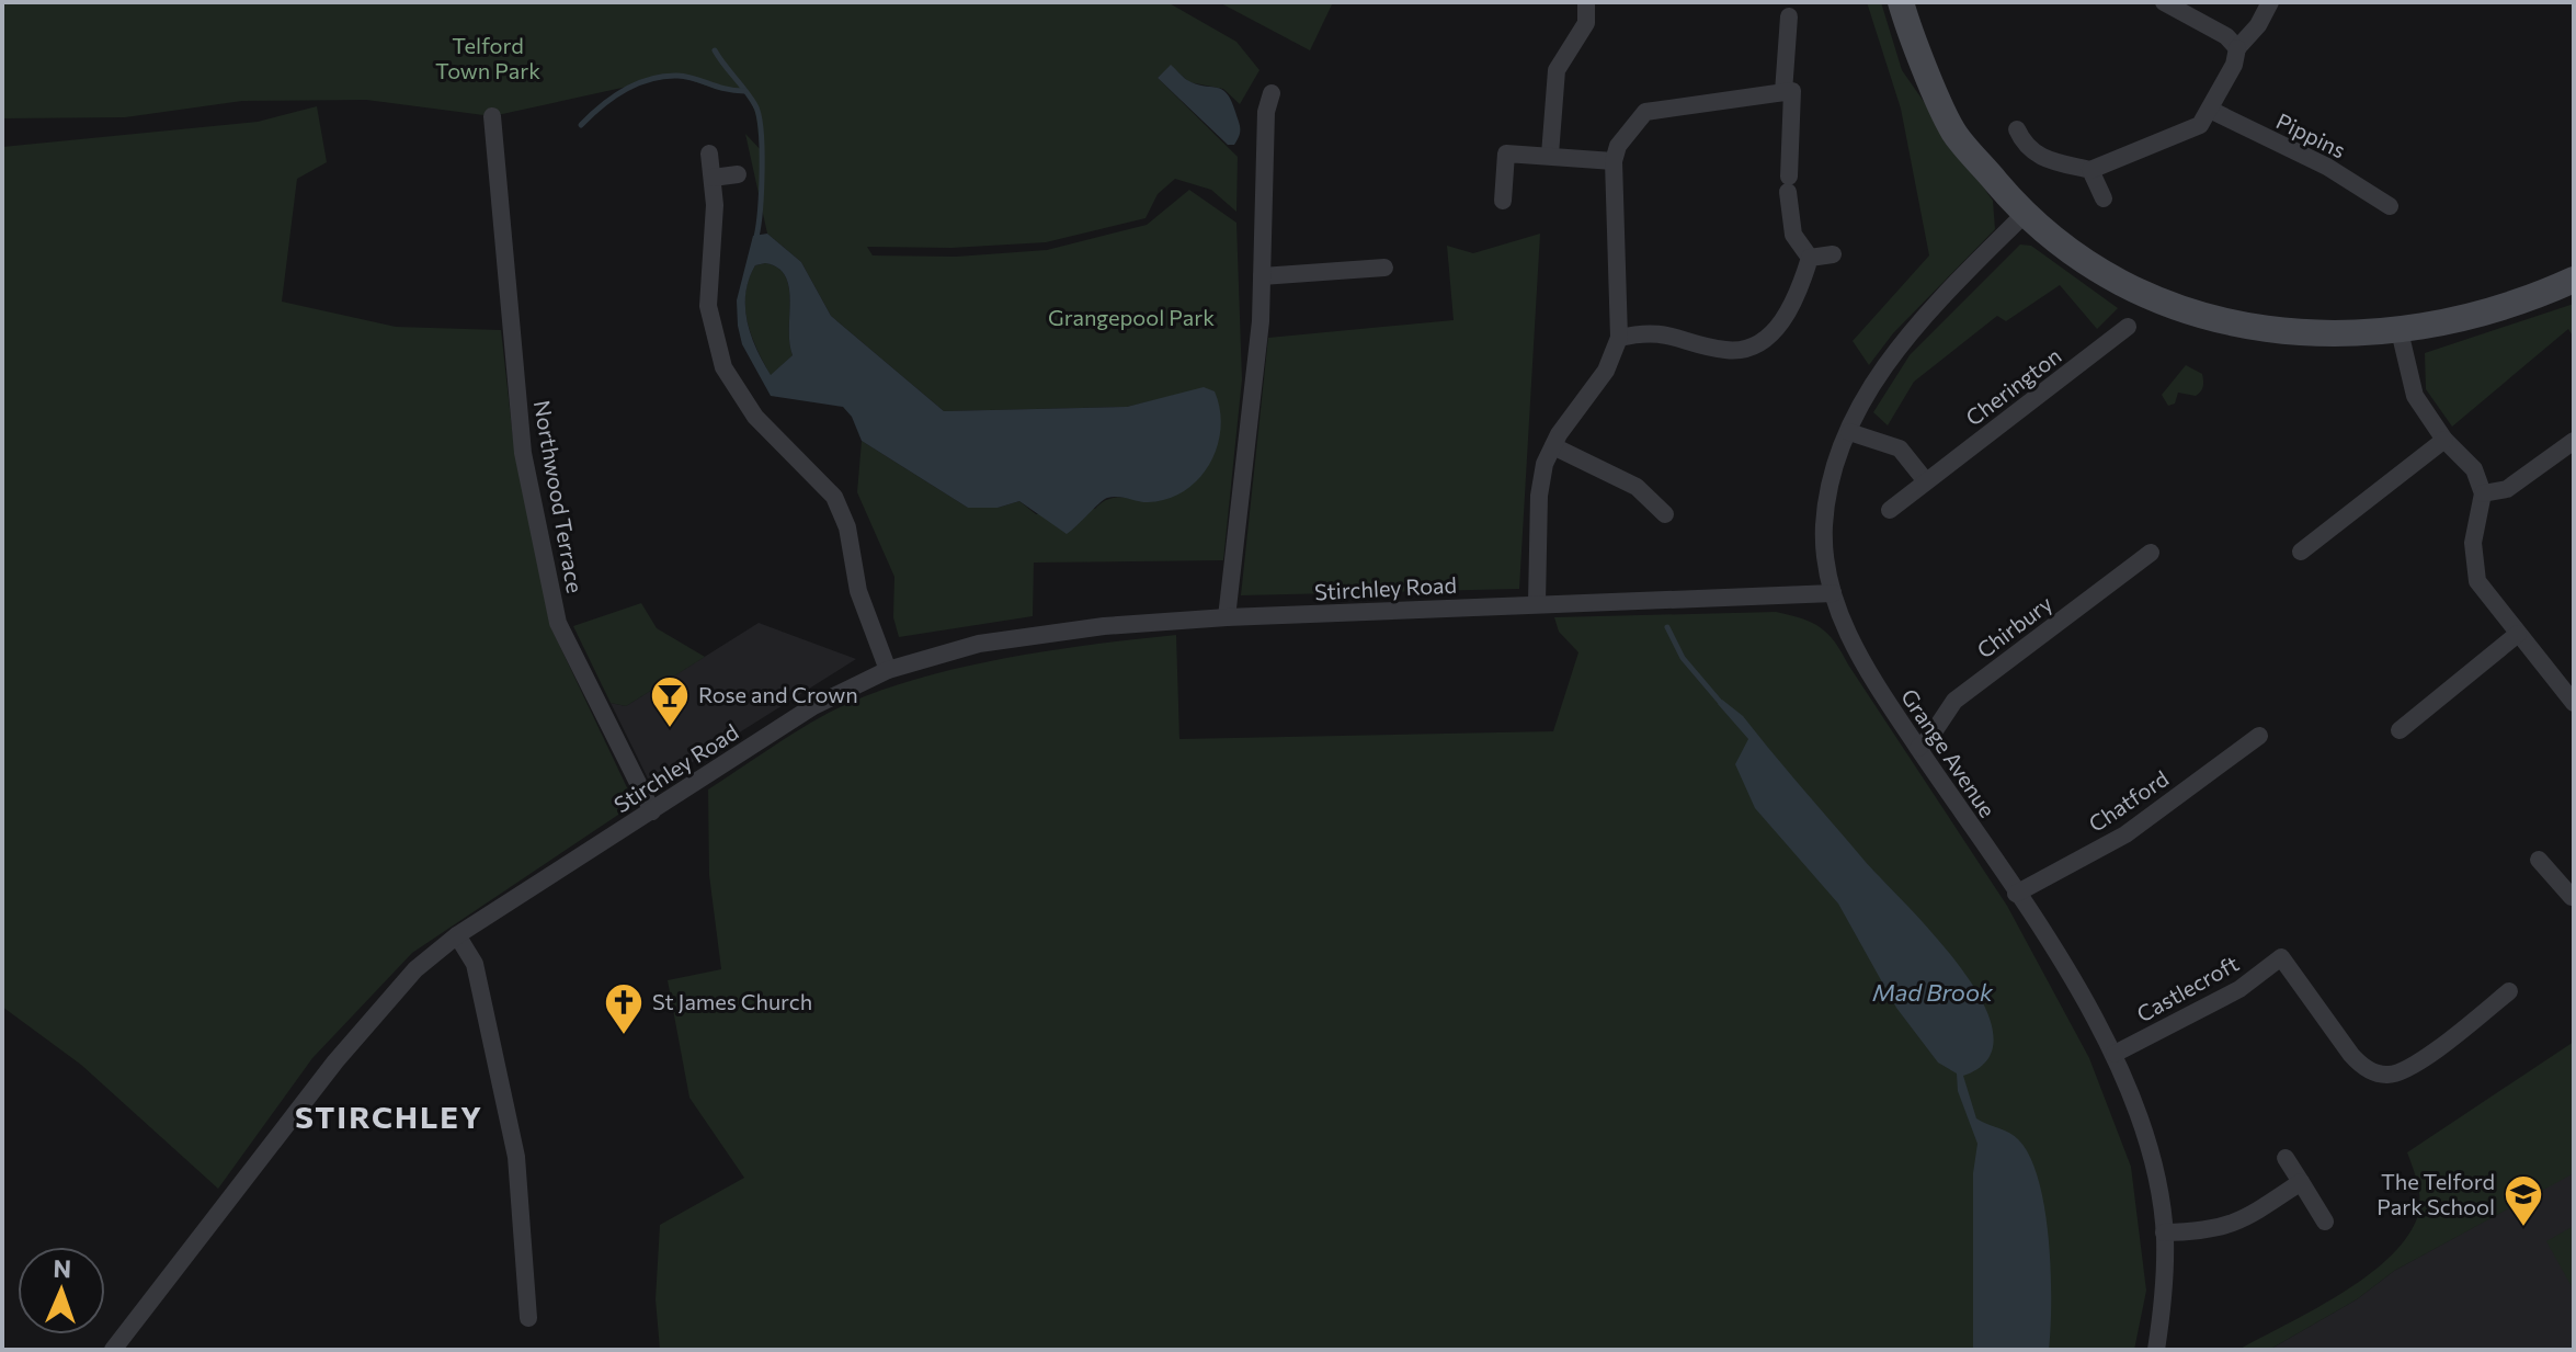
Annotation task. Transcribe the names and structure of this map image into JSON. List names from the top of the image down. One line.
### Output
{"streets":{"street":["Pippins","Cherington","Northwood Terrace","Stirchley Road","Chirbury","Grange Avenue","Chatford","Castlecroft"]},"crossings":[["Northwood Terrace","Stirchley Road"],["Stirchley Road","Grange Avenue"],["Chirbury","Grange Avenue"],["Grange Avenue","Chatford"],["Grange Avenue","Castlecroft"]],"districts":["STIRCHLEY"],"water":["Mad Brook"],"parks":["Telford Town Park","Grangepool Park"],"places":{"bar":["Rose and Crown"],"church":["St James Church"],"school or university":["The Telford Park School"]},"north":"top"}
